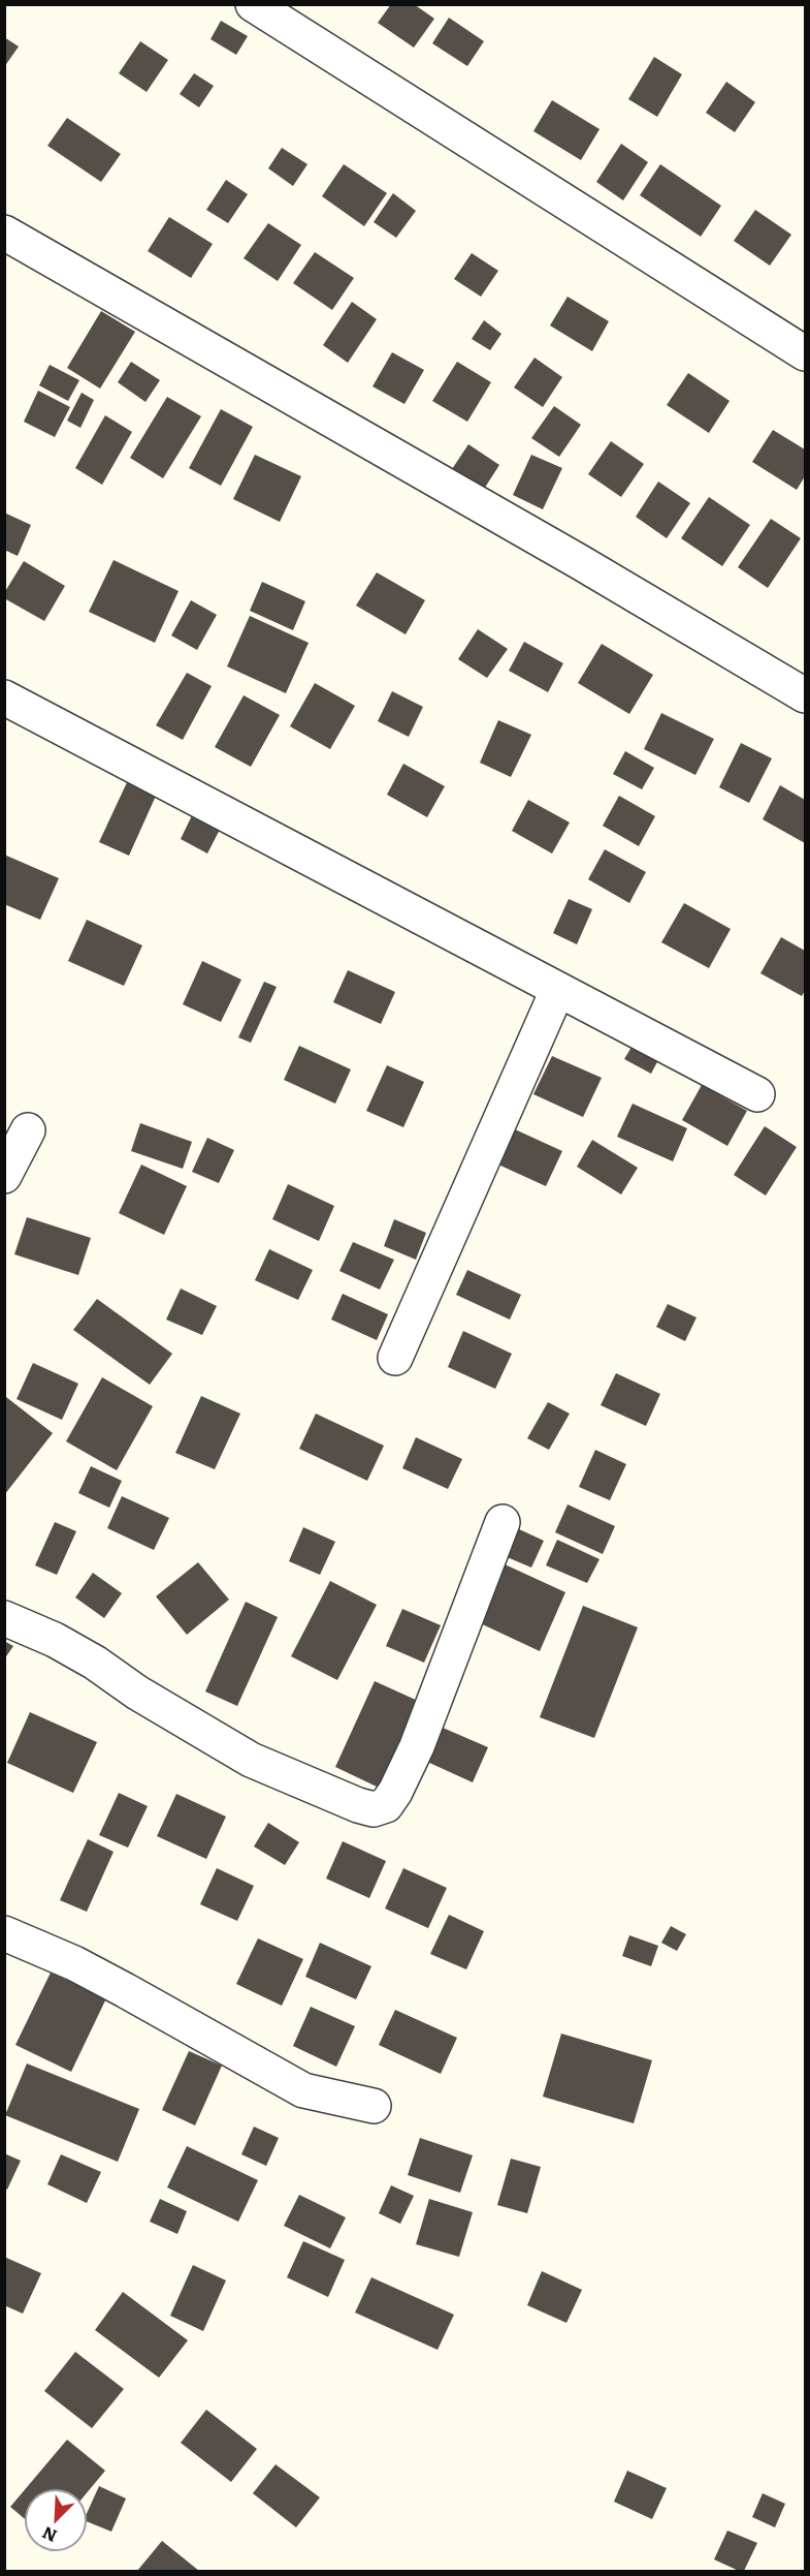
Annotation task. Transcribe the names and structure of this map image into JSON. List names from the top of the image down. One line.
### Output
{"north":"bottom left"}
